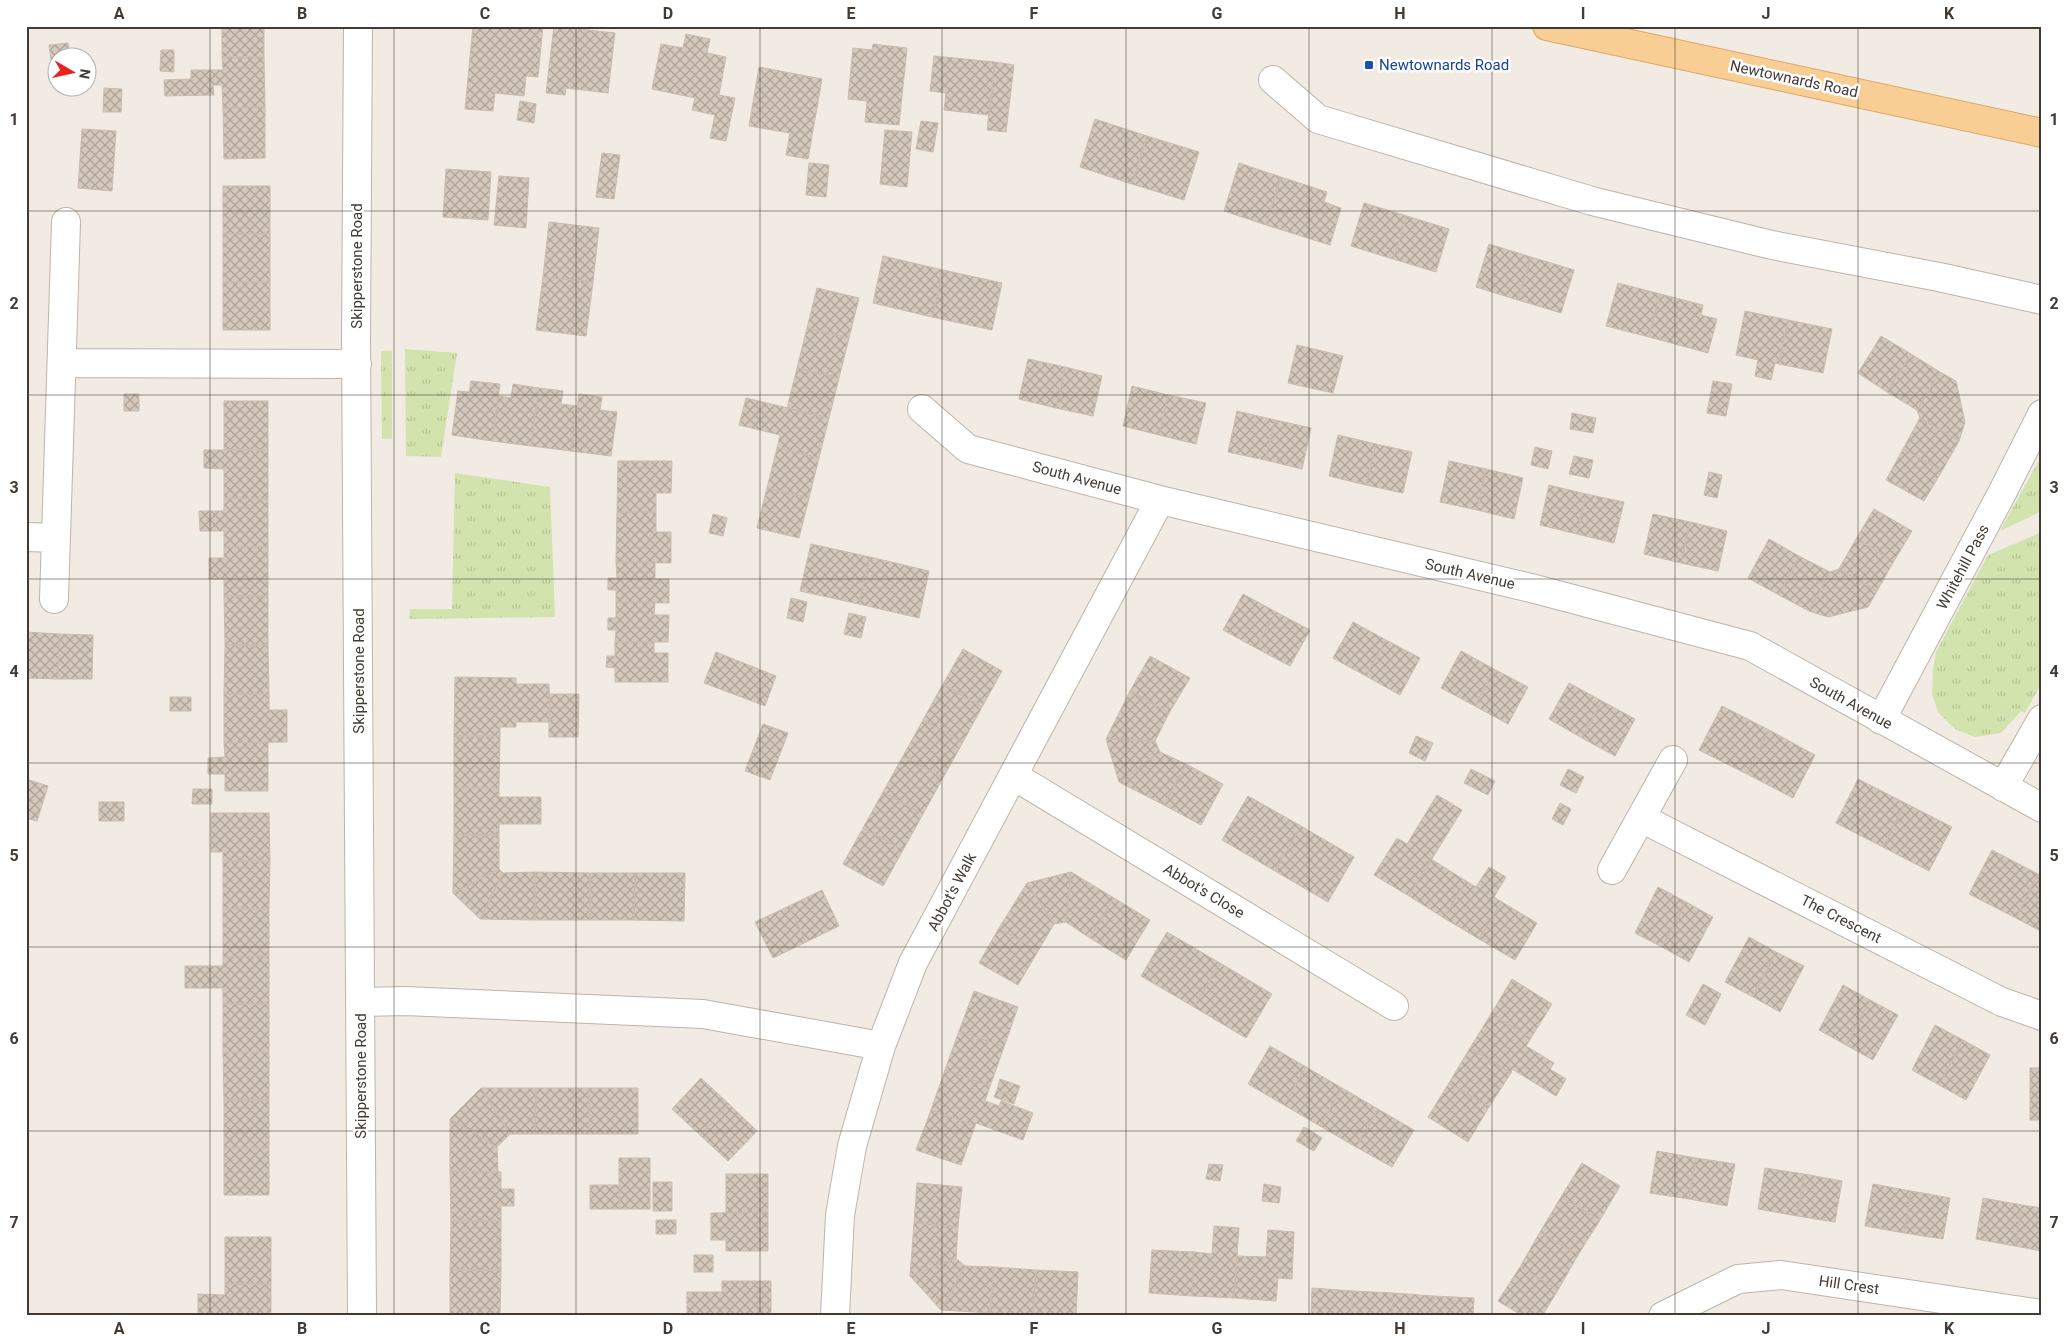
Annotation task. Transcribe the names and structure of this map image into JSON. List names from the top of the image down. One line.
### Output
{"streets":{"main road":["Newtownards Road"],"street":["Skipperstone Road","South Avenue","Whitehill Pass","Abbot's Close","Abbot's Walk","The Crescent","Hill Crest"]},"crossings":[["South Avenue","Whitehill Pass"],["South Avenue","Abbot's Walk"],["Abbot's Close","Abbot's Walk"]],"places":{"transit":["Newtownards Road"]},"north":"right","grid":{"columns":["A","B","C","D","E","F","G","H","I","J","K"],"rows":["1","2","3","4","5","6","7"]}}
